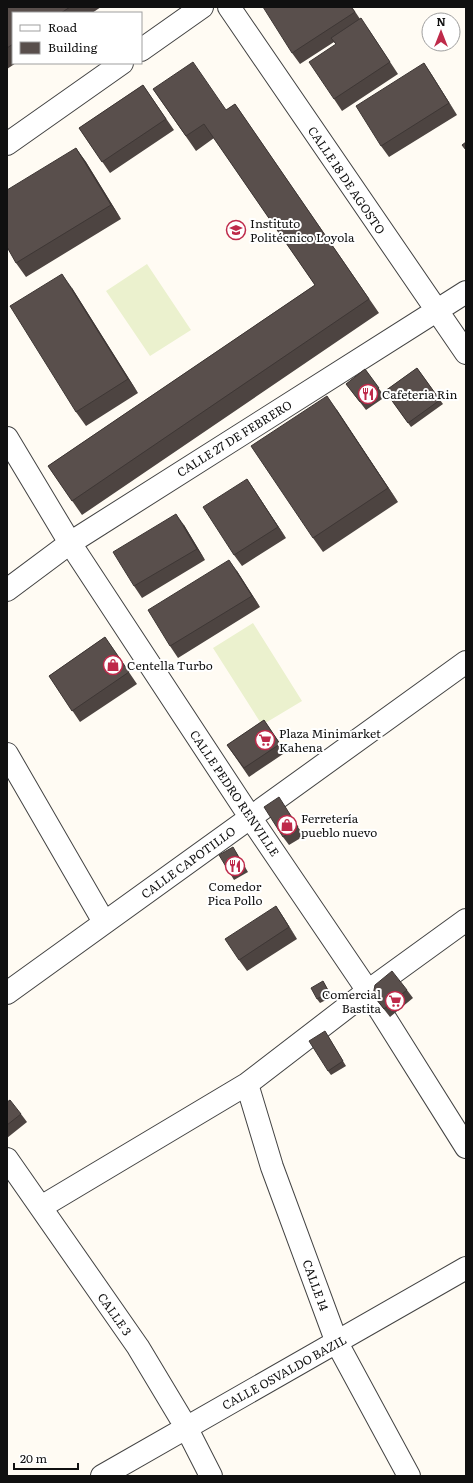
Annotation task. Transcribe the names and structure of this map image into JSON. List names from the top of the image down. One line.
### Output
{"streets":{"street":["CALLE 18 DE AGOSTO","CALLE 27 DE FEBRERO","CALLE PEDRO RENVILLE","CALLE CAPOTILLO","CALLE 14","CALLE 3","CALLE OSVALDO BAZIL"]},"crossings":[["CALLE 18 DE AGOSTO","CALLE 27 DE FEBRERO"],["CALLE 27 DE FEBRERO","CALLE PEDRO RENVILLE"],["CALLE PEDRO RENVILLE","CALLE CAPOTILLO"],["CALLE 14","CALLE OSVALDO BAZIL"],["CALLE 3","CALLE OSVALDO BAZIL"]],"places":{"school or university":["Instituto Politécnico Loyola"],"restaurant":["Cafeteria Rin","Comedor Pica Pollo"],"shop":["Centella Turbo","Ferretería pueblo nuevo"],"supermarket":["Plaza Minimarket Kahena","Comercial Bastita"]},"legend":["Road","Building"],"scale_bar":"20 m","north":"top"}
